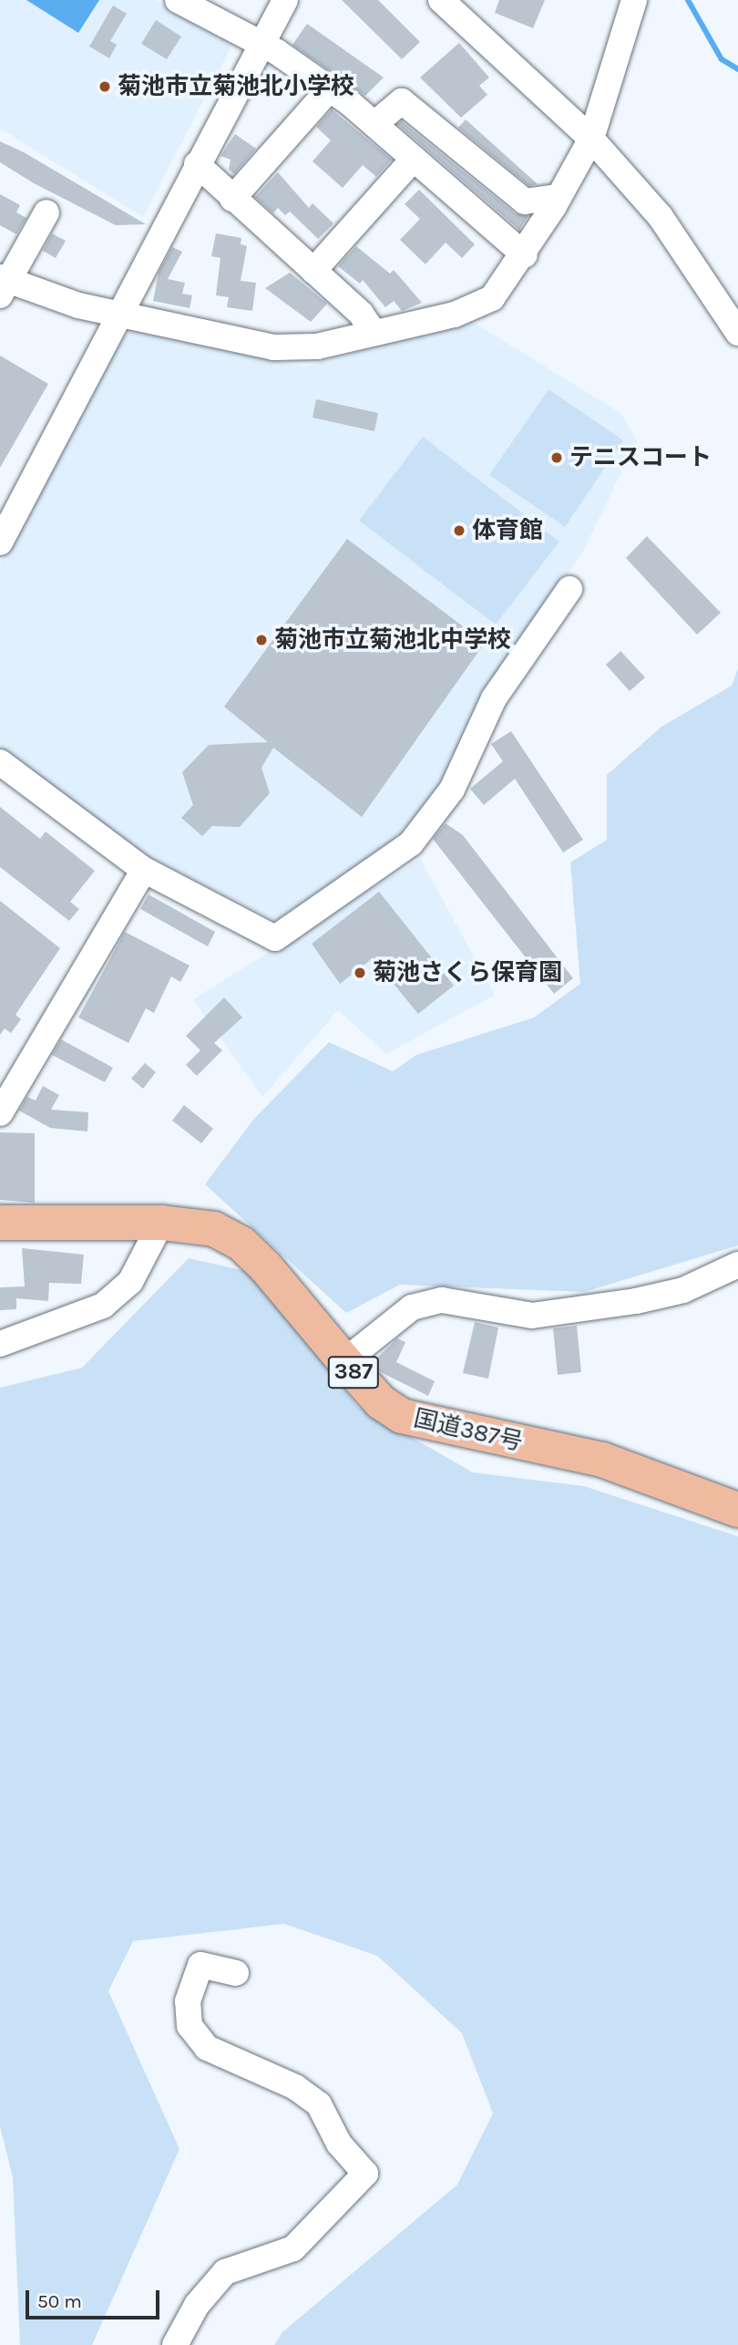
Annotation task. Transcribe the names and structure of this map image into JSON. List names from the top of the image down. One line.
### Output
{"streets":{"highway":["387","国道387号"]},"places":["菊池市立菊池北小学校","テニスコート","体育館","菊池市立菊池北中学校","菊池さくら保育園"],"scale_bar":"50 m"}
